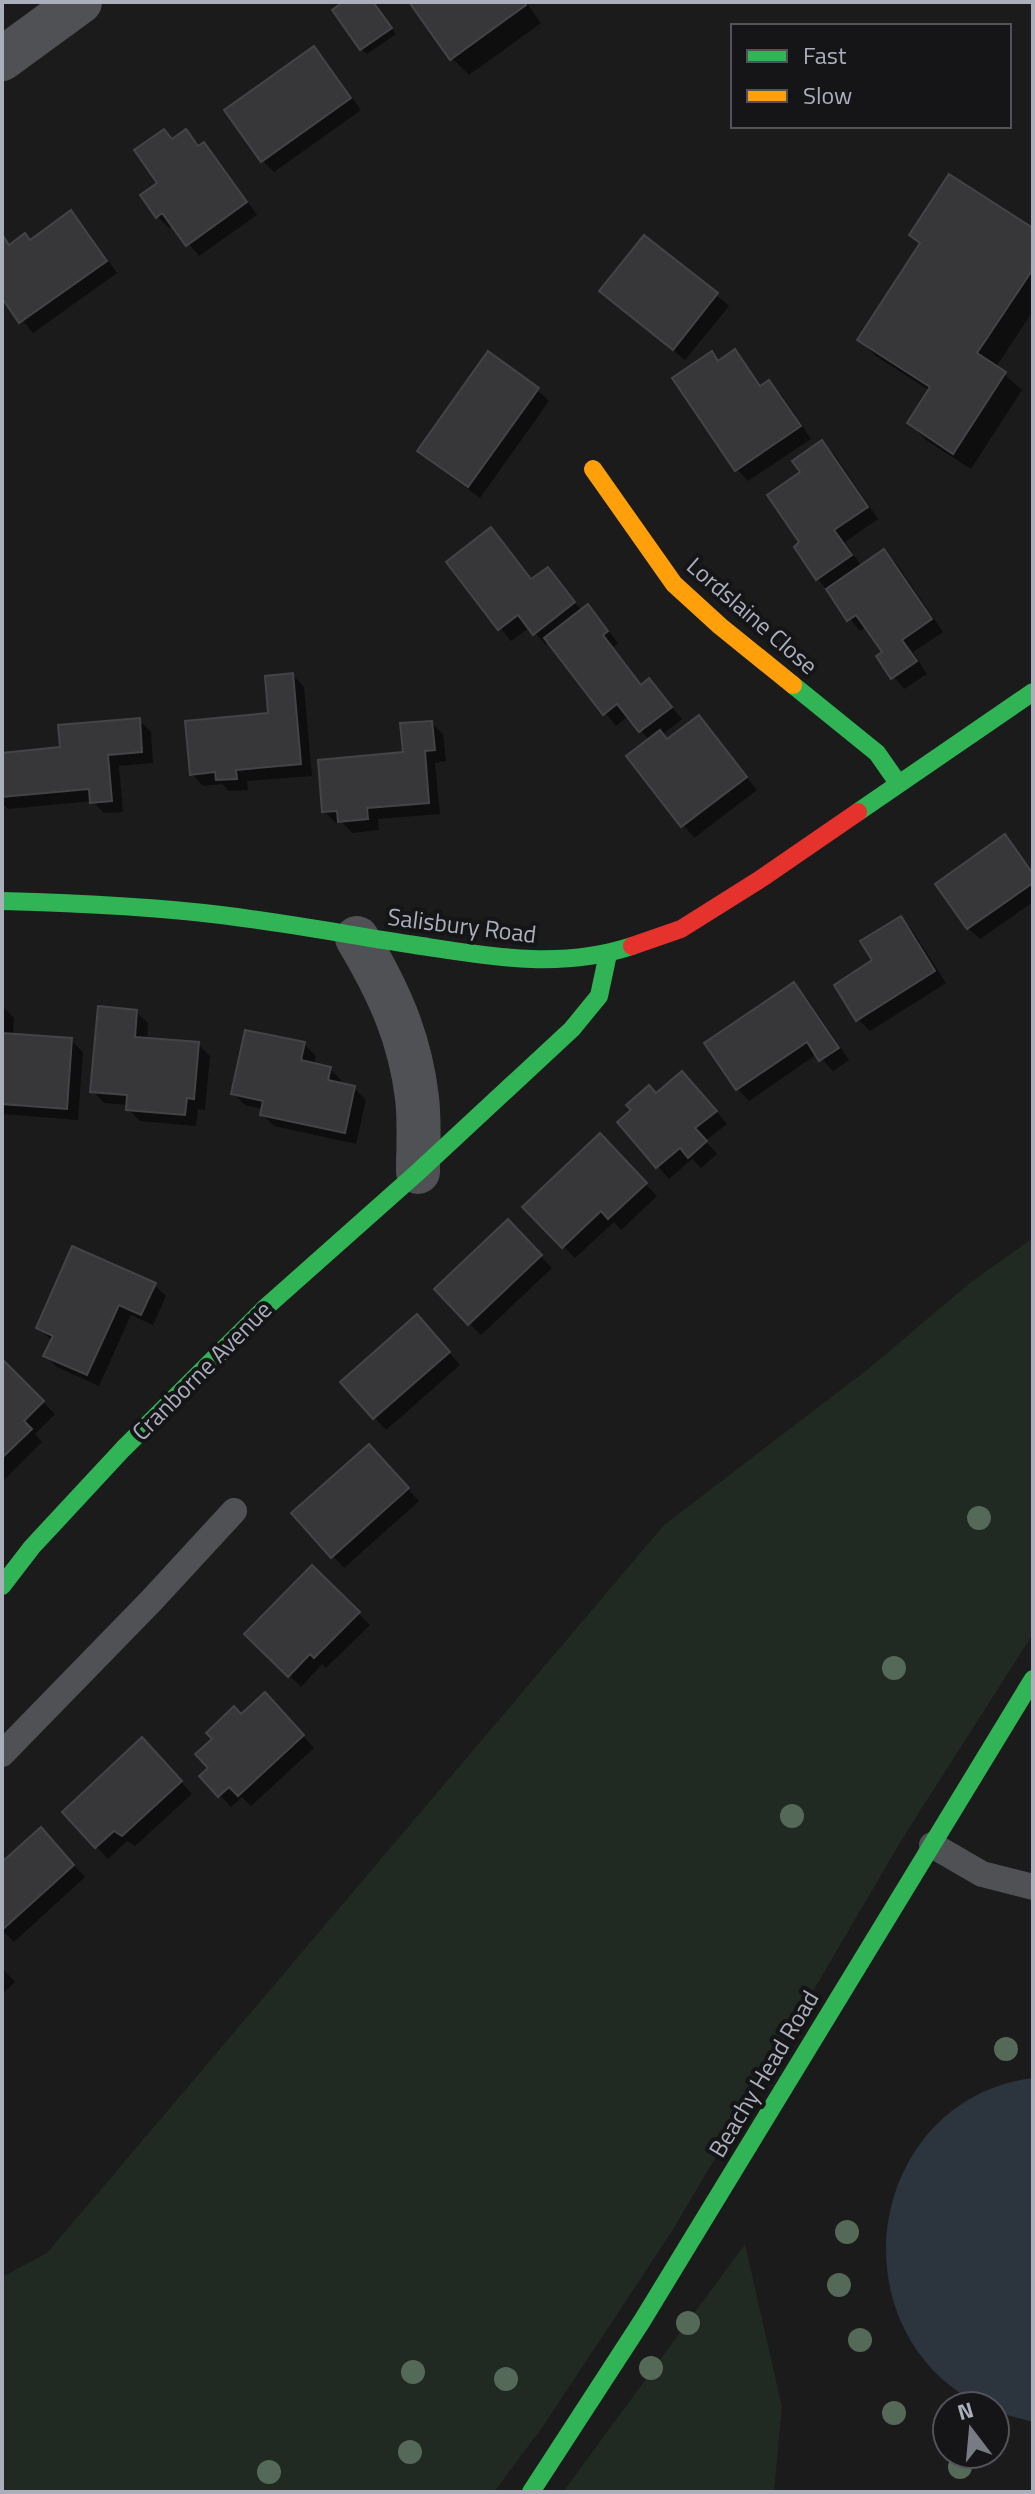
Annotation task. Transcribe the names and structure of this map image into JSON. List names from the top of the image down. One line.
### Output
{"streets":{"street":["Lordslaine Close","Salisbury Road","Cranborne Avenue","Beachy Head Road"]},"crossings":[["Lordslaine Close","Salisbury Road"],["Salisbury Road","Cranborne Avenue"]],"legend":["Fast","Slow"],"north":"top"}
